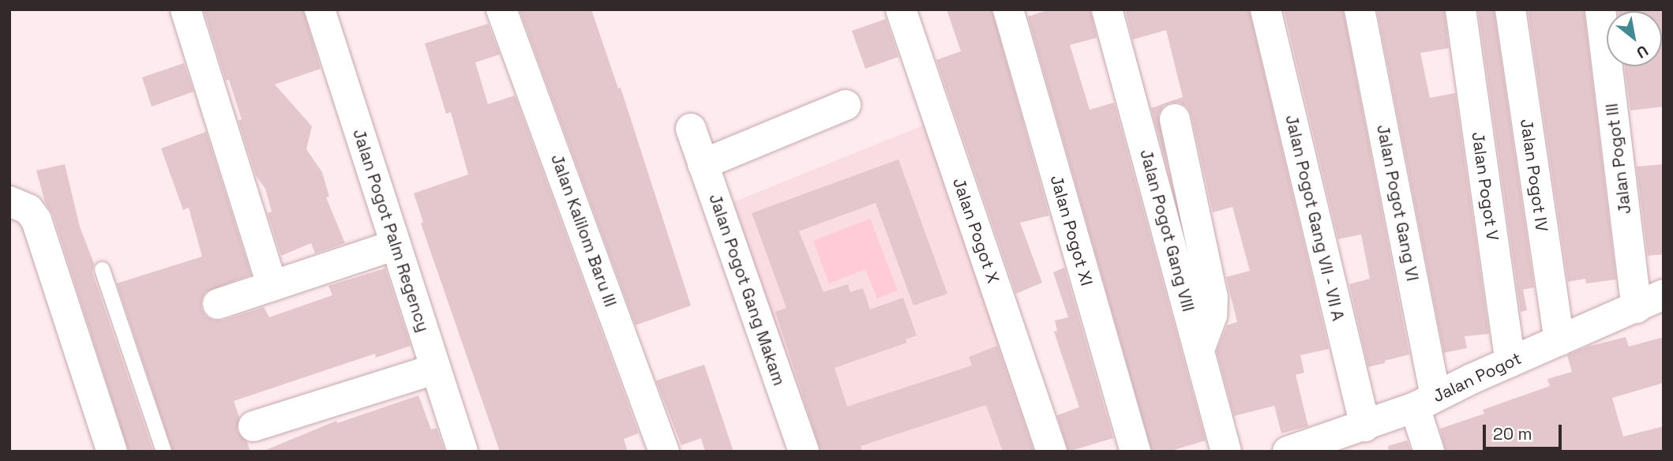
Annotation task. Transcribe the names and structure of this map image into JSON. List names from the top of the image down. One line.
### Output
{"streets":{"street":["Jalan Pogot III","Jalan Pogot IV","Jalan Pogot V","Jalan Pogot Gang VI","Jalan Pogot Gang VII - VII A","Jalan Pogot Palm Regency","Jalan Kalilom Baru III","Jalan Pogot X","Jalan Pogot XI","Jalan Pogot Gang VIII","Jalan Pogot Gang Makam","Jalan Pogot"]},"crossings":[["Jalan Pogot III","Jalan Pogot"],["Jalan Pogot IV","Jalan Pogot"],["Jalan Pogot V","Jalan Pogot"],["Jalan Pogot Gang VI","Jalan Pogot"],["Jalan Pogot Gang VII - VII A","Jalan Pogot"]],"scale_bar":"20 m","north":"bottom right"}
